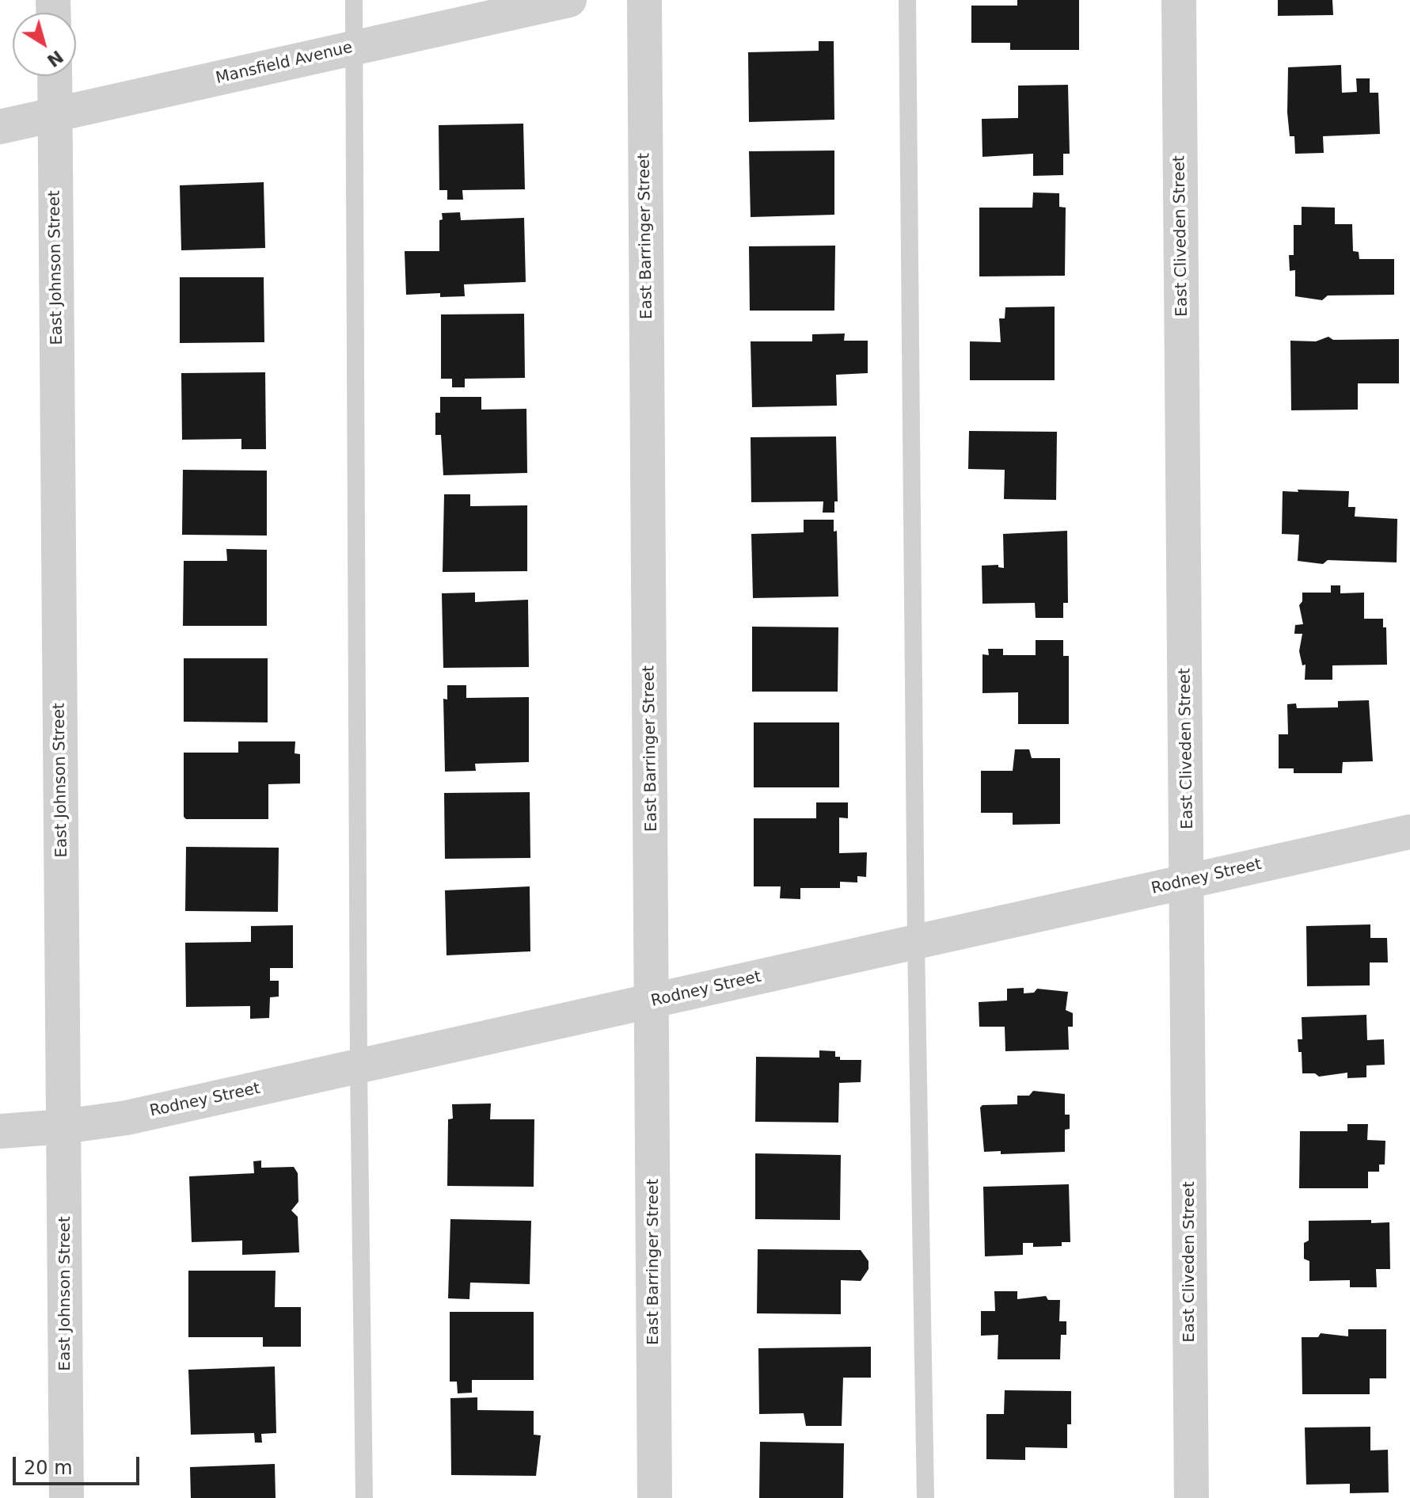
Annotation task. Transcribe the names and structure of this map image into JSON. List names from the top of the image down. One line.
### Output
{"streets":{"street":["Mansfield Avenue","East Barringer Street","East Cliveden Street","East Johnson Street","Rodney Street"]},"crossings":[["Mansfield Avenue","East Johnson Street"],["East Barringer Street","Rodney Street"],["East Cliveden Street","Rodney Street"],["East Johnson Street","Rodney Street"]],"scale_bar":"20 m","north":"bottom right"}
